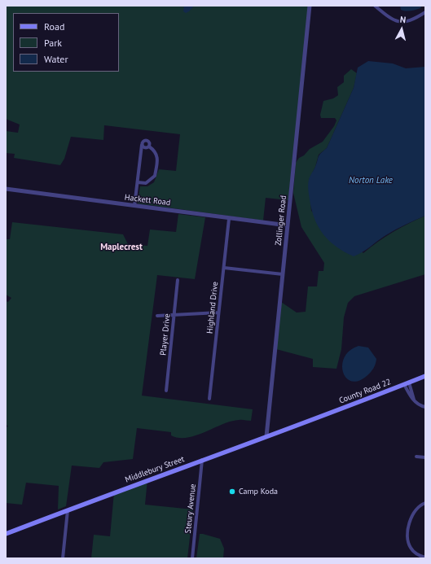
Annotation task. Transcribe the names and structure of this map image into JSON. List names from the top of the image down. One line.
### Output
{"streets":{"main road":["County Road 22","Middlebury Street"],"street":["Hackett Road","Zollinger Road","Highland Drive","Player Drive","Steury Avenue"]},"crossings":[["Hackett Road","Zollinger Road"],["Hackett Road","Highland Drive"],["Zollinger Road","Middlebury Street"],["County Road 22","Middlebury Street"],["Middlebury Street","Steury Avenue"]],"districts":["Maplecrest"],"water":["Norton Lake"],"places":["Camp Koda"],"legend":["Road","Park","Water"],"north":"top"}
